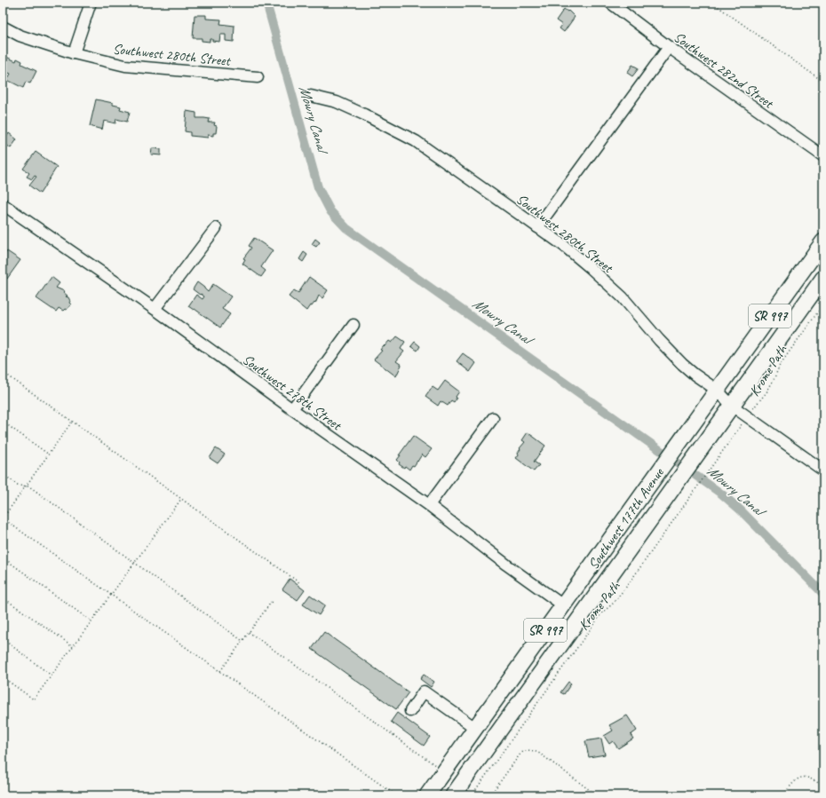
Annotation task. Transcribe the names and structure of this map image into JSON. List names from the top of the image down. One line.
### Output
{"streets":{"highway":["SR 997","Southwest 177th Avenue"],"street":["Southwest 280th Street","Southwest 282nd Street","Southwest 278th Street"],"path":["Krome Path"]},"crossings":[["Southwest 280th Street","Southwest 177th Avenue"],["Southwest 278th Street","Southwest 177th Avenue"]],"water":["Mowry Canal"]}
